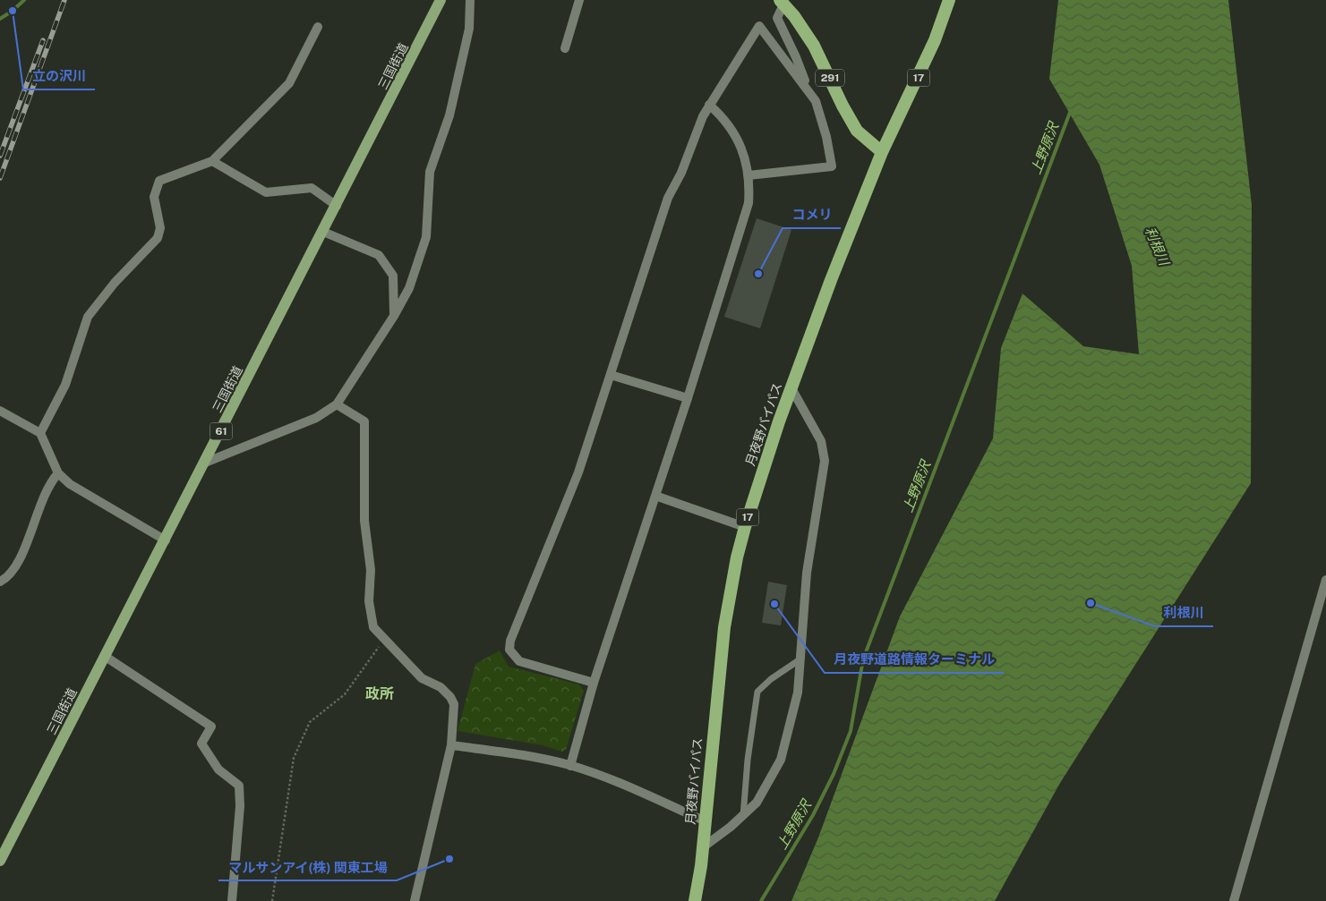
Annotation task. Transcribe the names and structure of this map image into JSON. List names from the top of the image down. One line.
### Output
{"streets":{"highway":["291","17","月夜野バイパス"],"main road":["三国街道","61"]},"crossings":[["291","17"],["291","月夜野バイパス"],["17","月夜野バイパス"]],"districts":["政所"],"water":["上野原沢","利根川"],"places":["立の沢川","コメリ","利根川","月夜野道路情報ターミナル","マルサンアイ(株) 関東工場"]}
